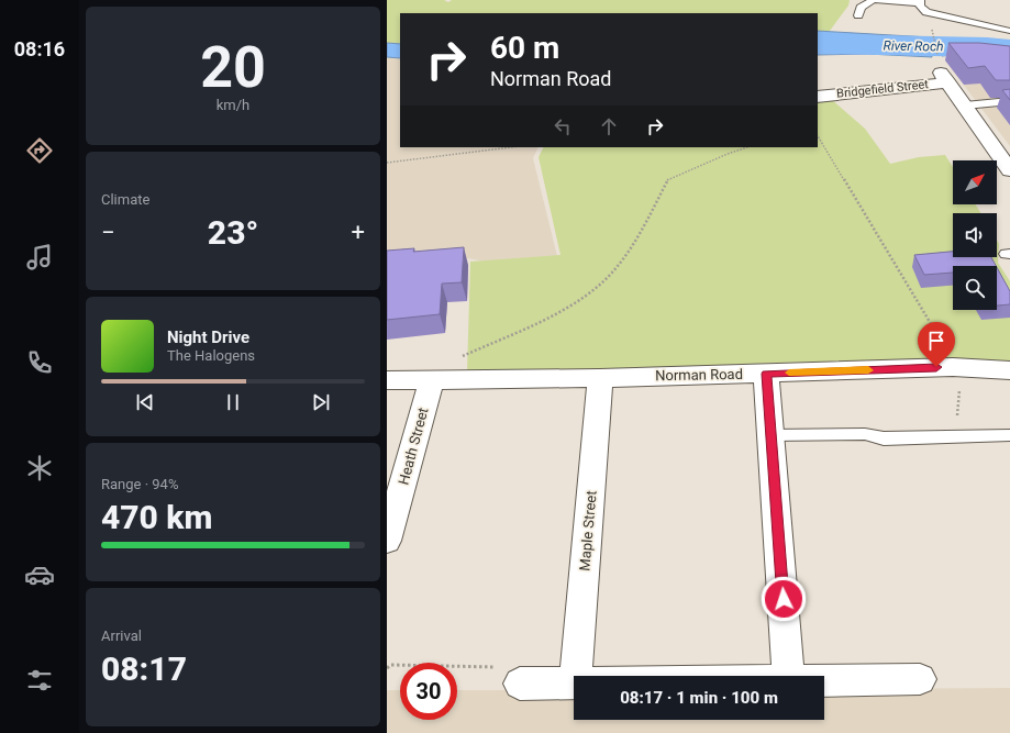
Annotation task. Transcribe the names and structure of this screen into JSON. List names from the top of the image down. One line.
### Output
{"streets":{"street":["Bridgefield Street","Norman Road","Heath Street","Maple Street"]},"crossings":[["Norman Road","Heath Street"],["Norman Road","Maple Street"]],"water":["River Roch"],"north":"top right","page":{"tabs":"08:16","tile":[["20","km/h"],"Climate",["Range · 94%","470 km"],["Arrival","08:17"]],"turn":["60 m","Norman Road"],"heat":["−","23°","+"],"song":["Night Drive","The Halogens"],"limit":"30","trip":"08:17 · 1 min · 100 m"}}
